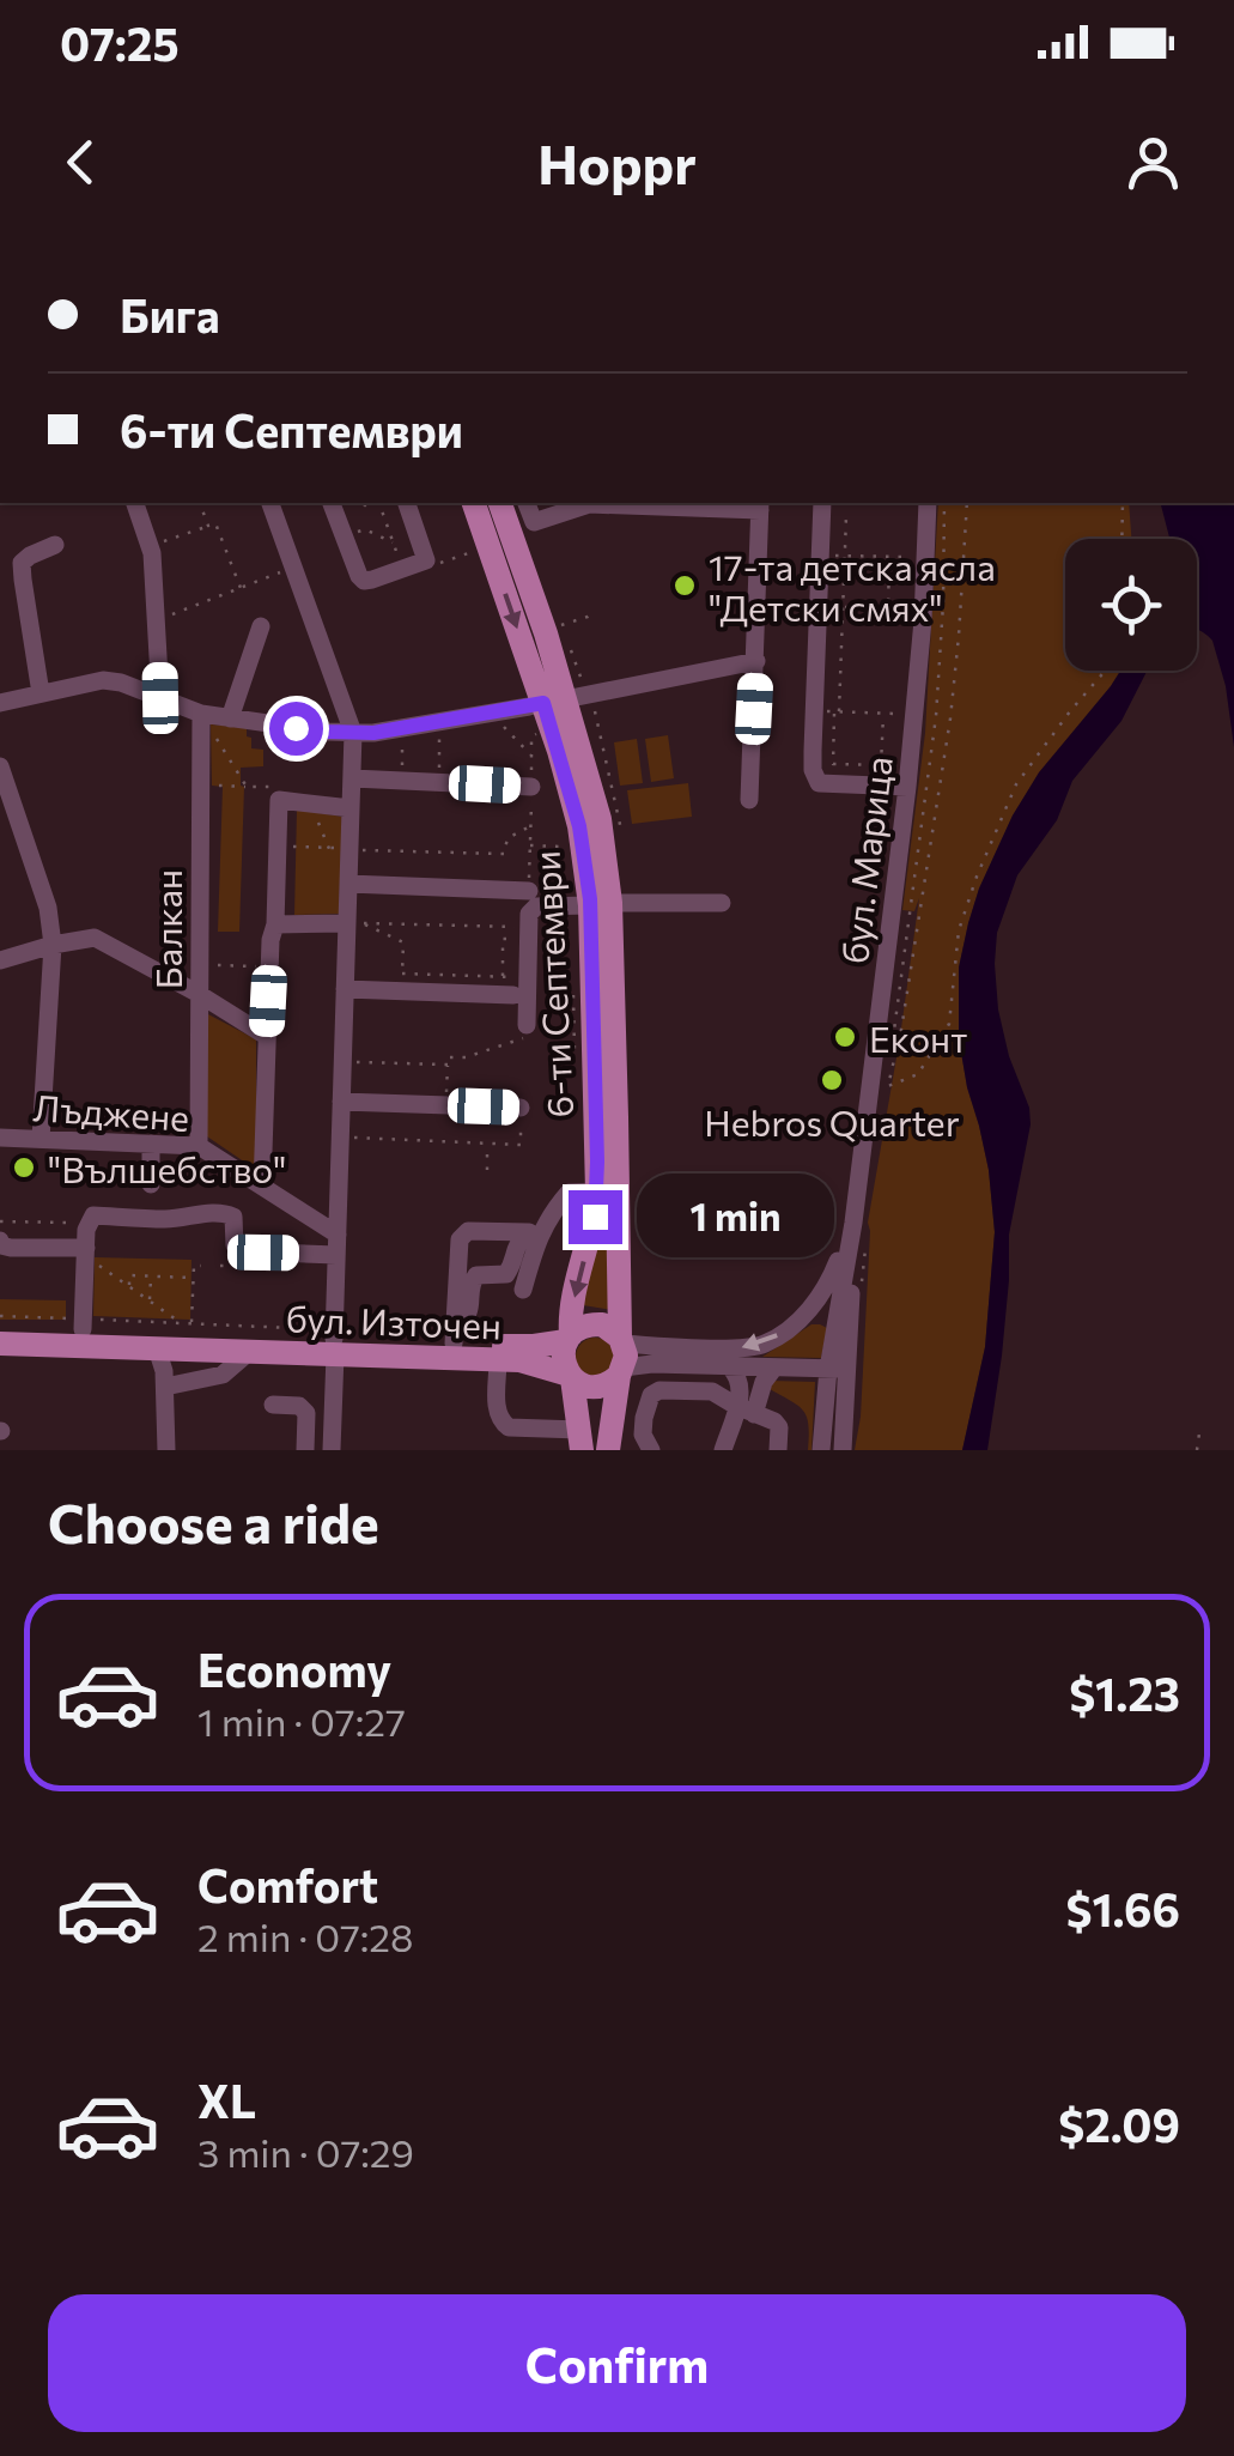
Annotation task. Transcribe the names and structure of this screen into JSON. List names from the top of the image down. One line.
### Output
{"streets":{"main road":["6-ти Септември","бул. Източен"],"street":["бул. Марица","Балкан","Лъджене"]},"crossings":[["Балкан","Лъджене"],["6-ти Септември","бул. Източен"]],"places":["17-та детска ясла \"Детски смях\"","Еконт","Hebros Quarter","\"Вълшебство\""],"page":{"status":"07:25","header":"Hoppr","banner":["Бига","6-ти Септември"],"bubble":"1 min","heading":"Choose a ride","list":[{"name":"Economy","note":"1 min · 07:27","value":"$1.23"},{"name":"Comfort","note":"2 min · 07:28","value":"$1.66"},{"name":"XL","note":"3 min · 07:29","value":"$2.09"}],"buttons":"Confirm"}}
